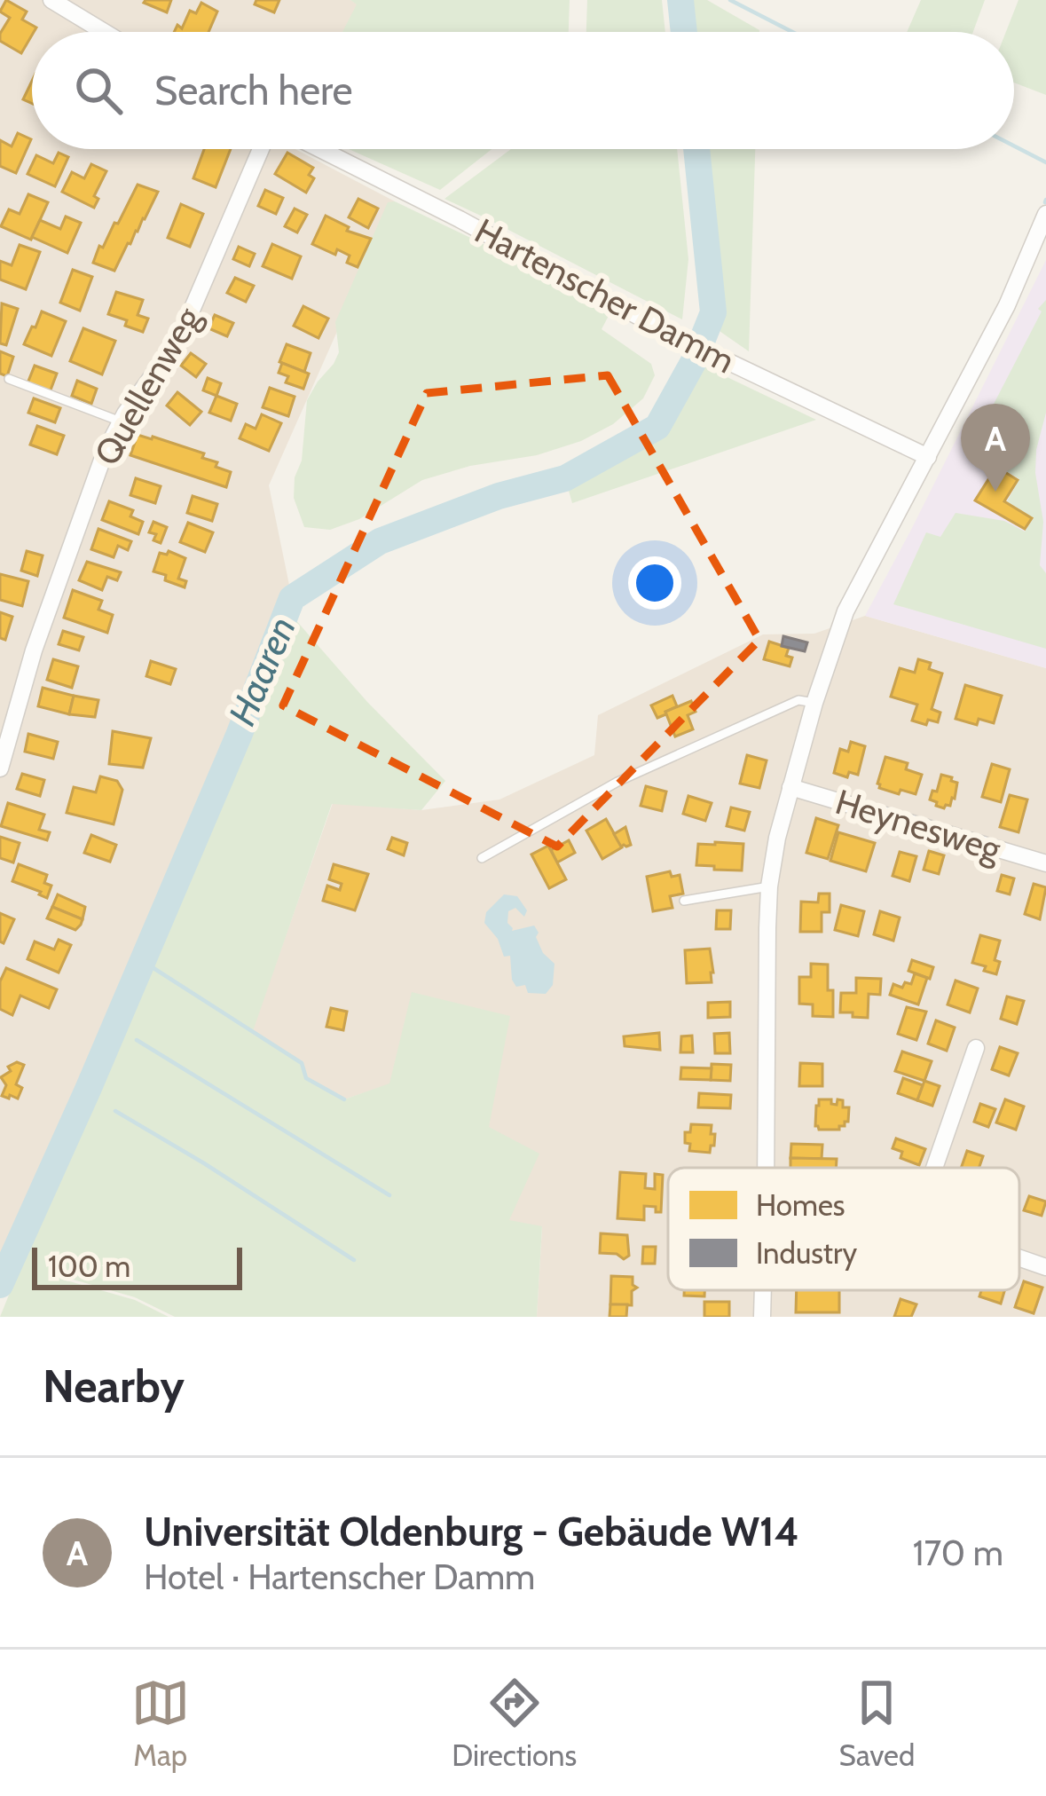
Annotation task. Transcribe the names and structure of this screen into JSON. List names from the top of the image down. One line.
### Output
{"streets":{"street":["Hartenscher Damm","Quellenweg","Heynesweg"]},"water":["Haaren"],"legend":["Homes","Industry"],"scale_bar":"100 m","page":{"search":"Search here","pins":"A","scale":"100 m","heading":"Nearby","list":[{"mark":"A","name":"Universität Oldenburg - Gebäude W14","note":"Hotel · Hartenscher Damm","value":"170 m"}],"nav":["Map","Directions","Saved"]}}
